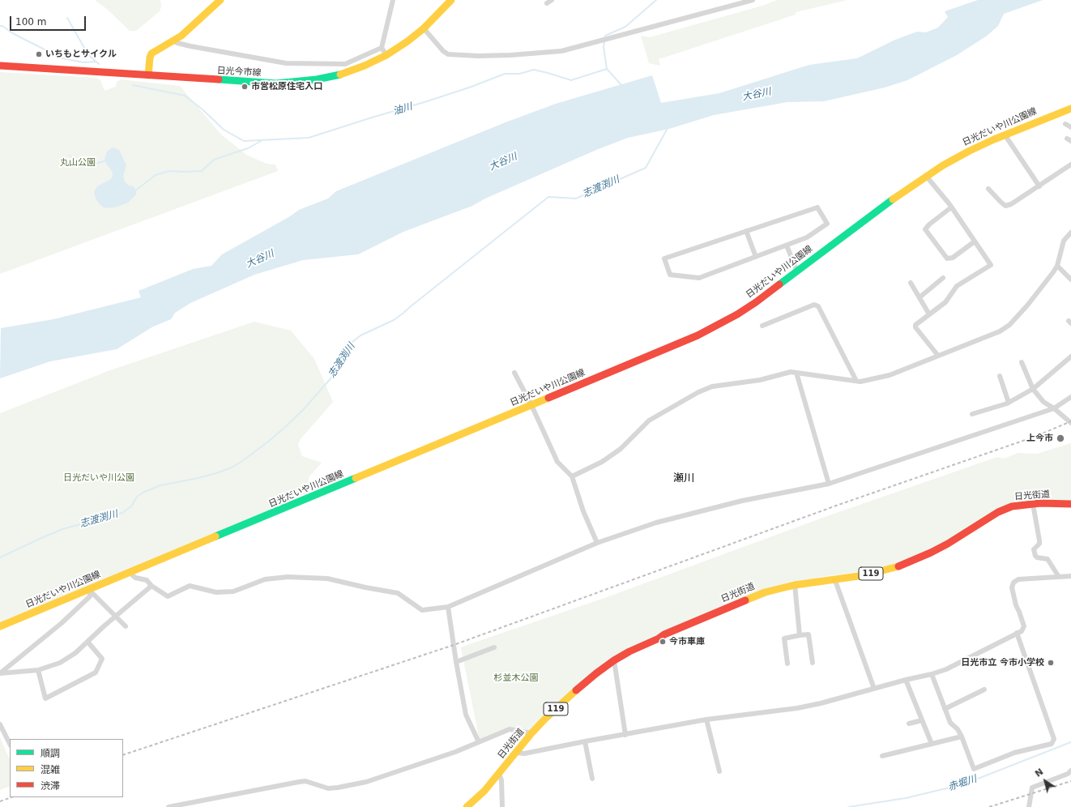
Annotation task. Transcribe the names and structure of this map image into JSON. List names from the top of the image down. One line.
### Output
{"streets":{"main road":["日光今市線","日光だいや川公園線","日光街道","119"]},"districts":["瀬川"],"water":["大谷川","油川","志渡渕川","赤堀川"],"parks":["丸山公園","日光だいや川公園","杉並木公園"],"places":["いちもとサイクル","市営松原住宅入口","上今市","今市車庫","日光市立 今市小学校"],"legend":["順調","混雑","渋滞"],"scale_bar":"100 m","north":"top left"}
